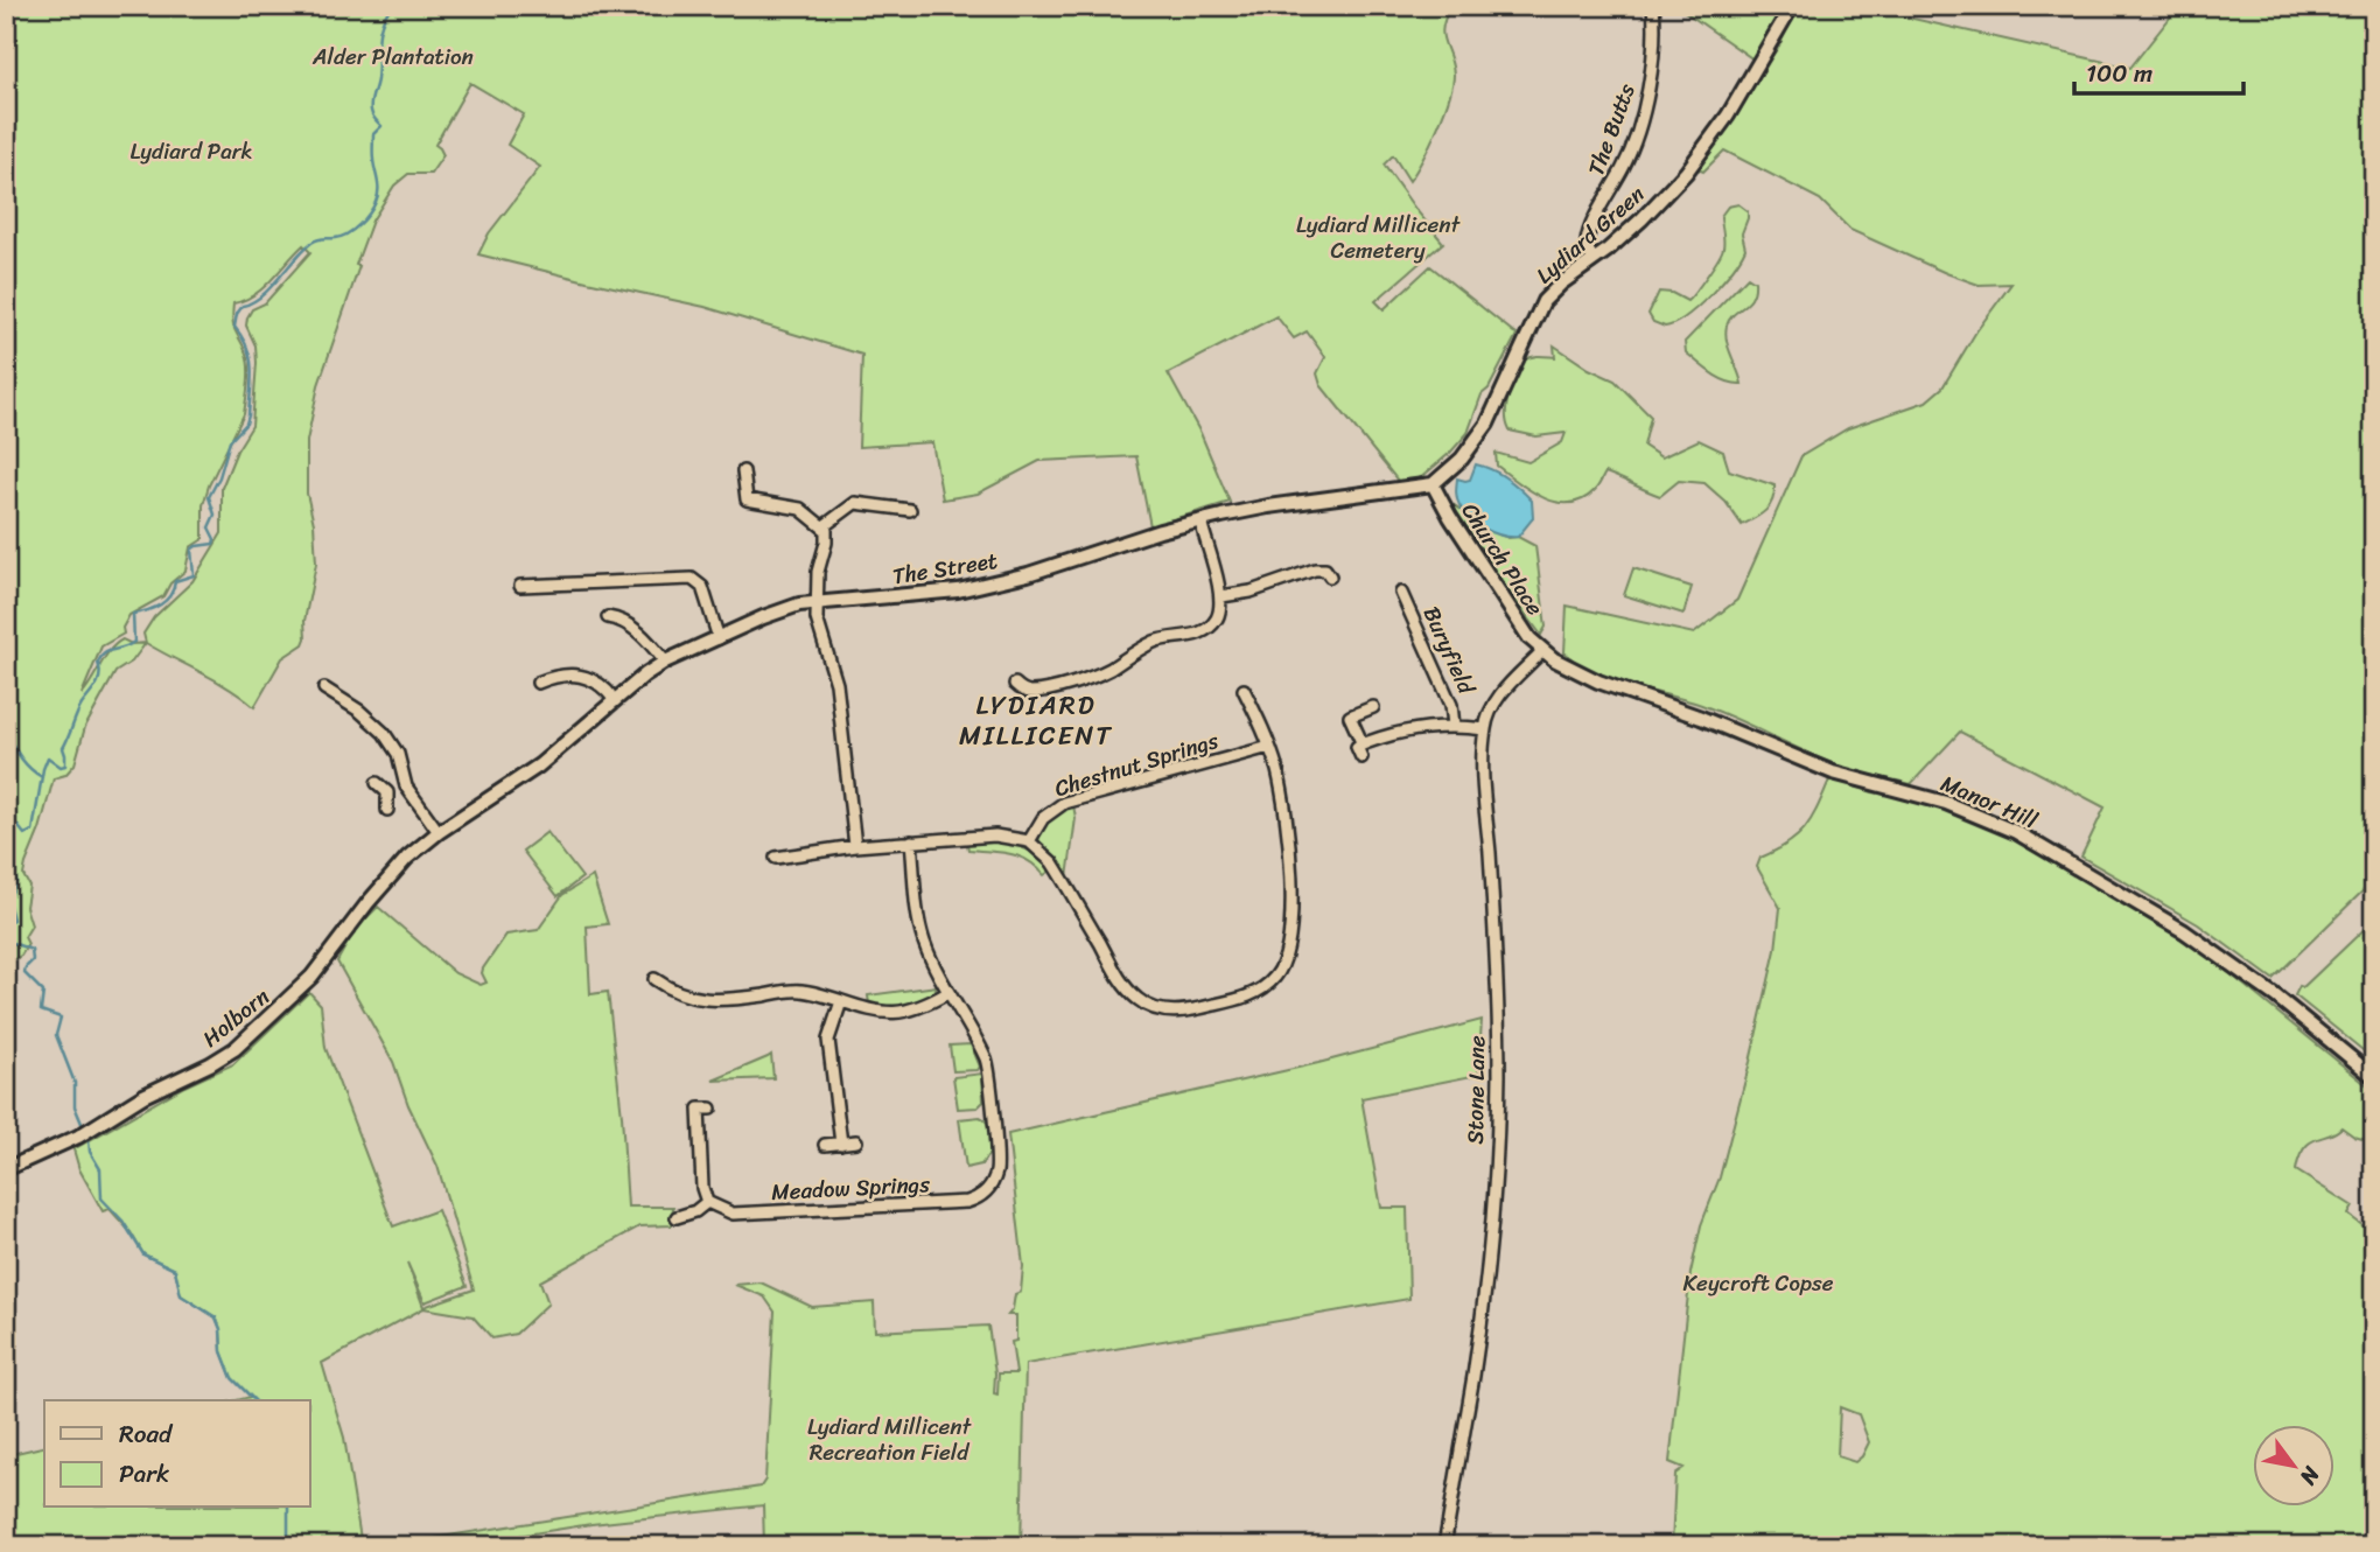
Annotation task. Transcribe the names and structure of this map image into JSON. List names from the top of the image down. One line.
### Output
{"streets":{"street":["The Butts","Lydiard Green","Church Place","The Street","Buryfield","Chestnut Springs","Manor Hill","Holborn","Stone Lane","Meadow Springs"]},"crossings":[["The Butts","Lydiard Green"],["Lydiard Green","Church Place"],["Lydiard Green","The Street"],["Church Place","The Street"],["Church Place","Manor Hill"],["Church Place","Stone Lane"],["The Street","Holborn"],["Buryfield","Stone Lane"],["Manor Hill","Stone Lane"]],"districts":["LYDIARD MILLICENT"],"parks":["Alder Plantation","Lydiard Park","Lydiard Millicent Cemetery","Keycroft Copse","Lydiard Millicent Recreation Field"],"legend":["Road","Park"],"scale_bar":"100 m","north":"bottom right"}
